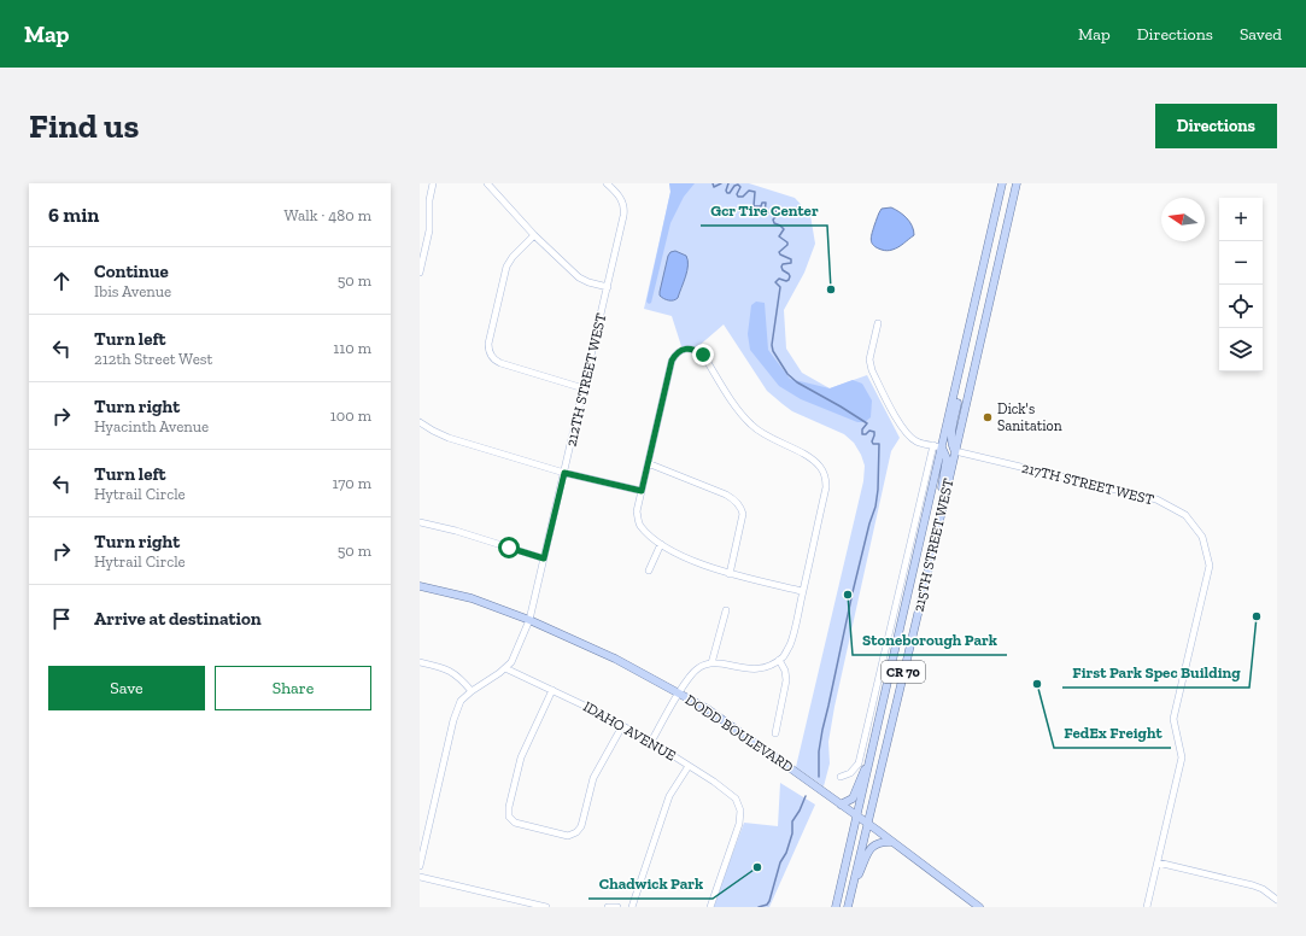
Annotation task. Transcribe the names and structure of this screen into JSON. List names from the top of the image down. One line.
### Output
{"streets":{"main road":["215TH STREET WEST","CR 70","DODD BOULEVARD"],"street":["212TH STREET WEST","217TH STREET WEST","IDAHO AVENUE"]},"crossings":[["212TH STREET WEST","IDAHO AVENUE"],["212TH STREET WEST","DODD BOULEVARD"],["217TH STREET WEST","215TH STREET WEST"],["215TH STREET WEST","DODD BOULEVARD"]],"places":["Gcr Tire Center","Dick's Sanitation","Stoneborough Park","First Park Spec Building","FedEx Freight","Chadwick Park"],"north":"left","page":{"header":"Map","nav":["Map","Directions","Saved"],"buttons":["Directions",["Save","Share"]],"title":"Find us","heading":["6 min","Walk · 480 m"],"map_buttons":["+","−"],"list":[["Continue","Ibis Avenue","50 m"],["Turn left","212th Street West","110 m"],["Turn right","Hyacinth Avenue","100 m"],["Turn left","Hytrail Circle","170 m"],["Turn right","Hytrail Circle","50 m"],"Arrive at destination"]}}
